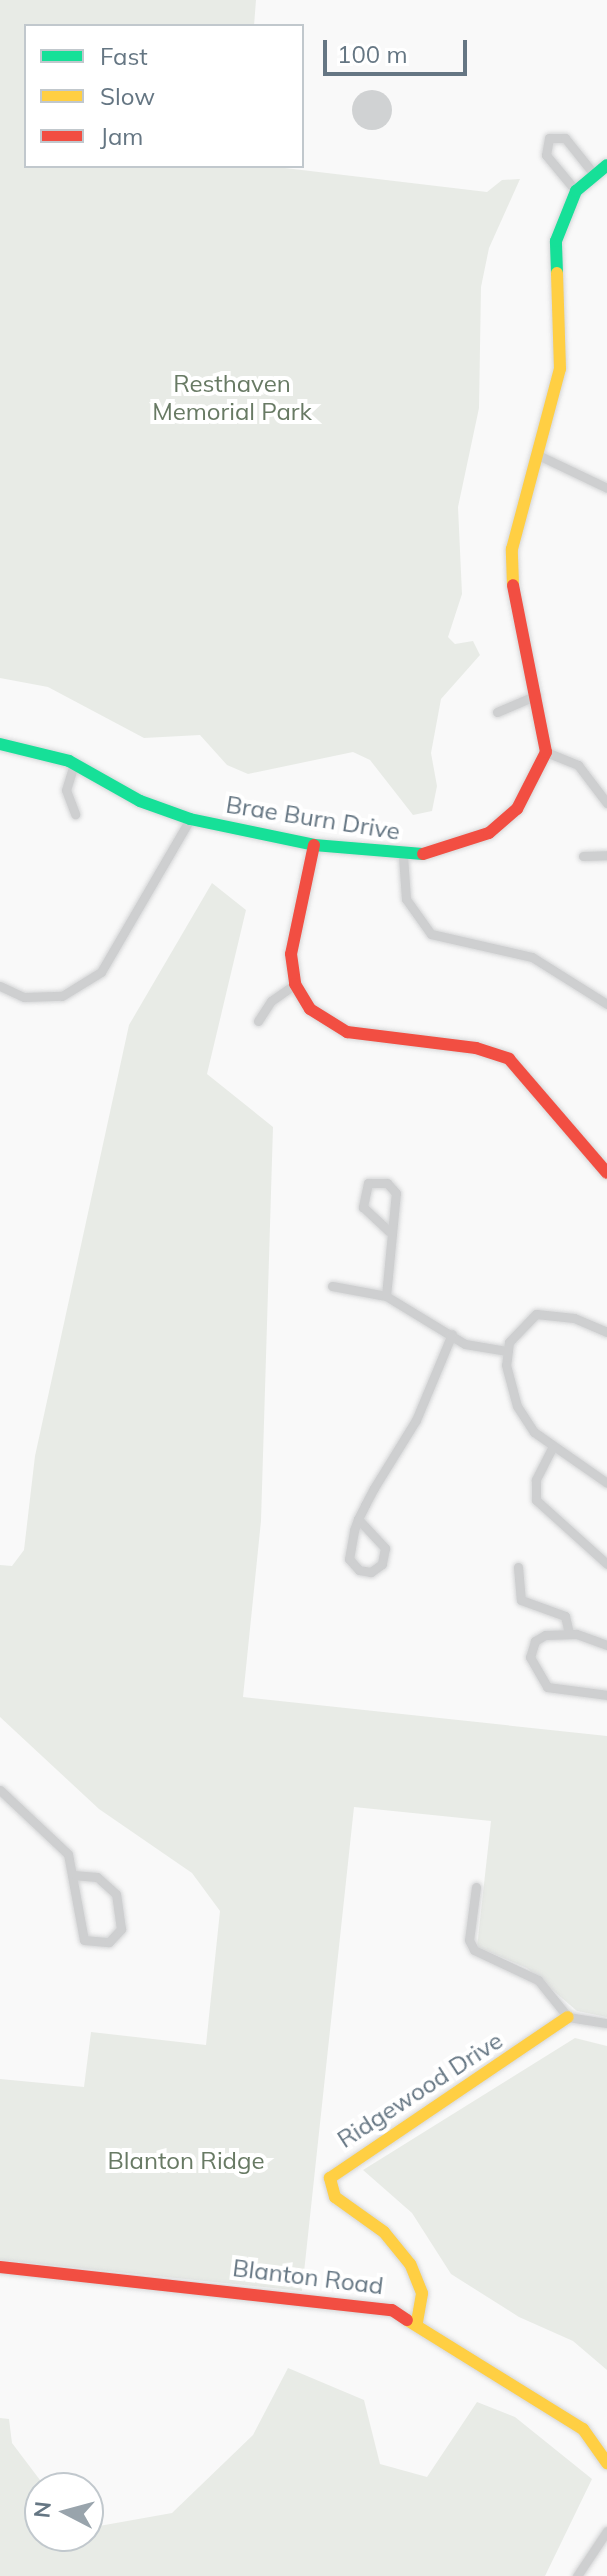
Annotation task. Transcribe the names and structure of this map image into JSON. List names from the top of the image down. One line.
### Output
{"streets":{"street":["Brae Burn Drive","Ridgewood Drive","Blanton Road"]},"crossings":[["Ridgewood Drive","Blanton Road"]],"parks":["Resthaven Memorial Park","Blanton Ridge"],"legend":["Fast","Slow","Jam"],"scale_bar":"100 m","north":"left"}
